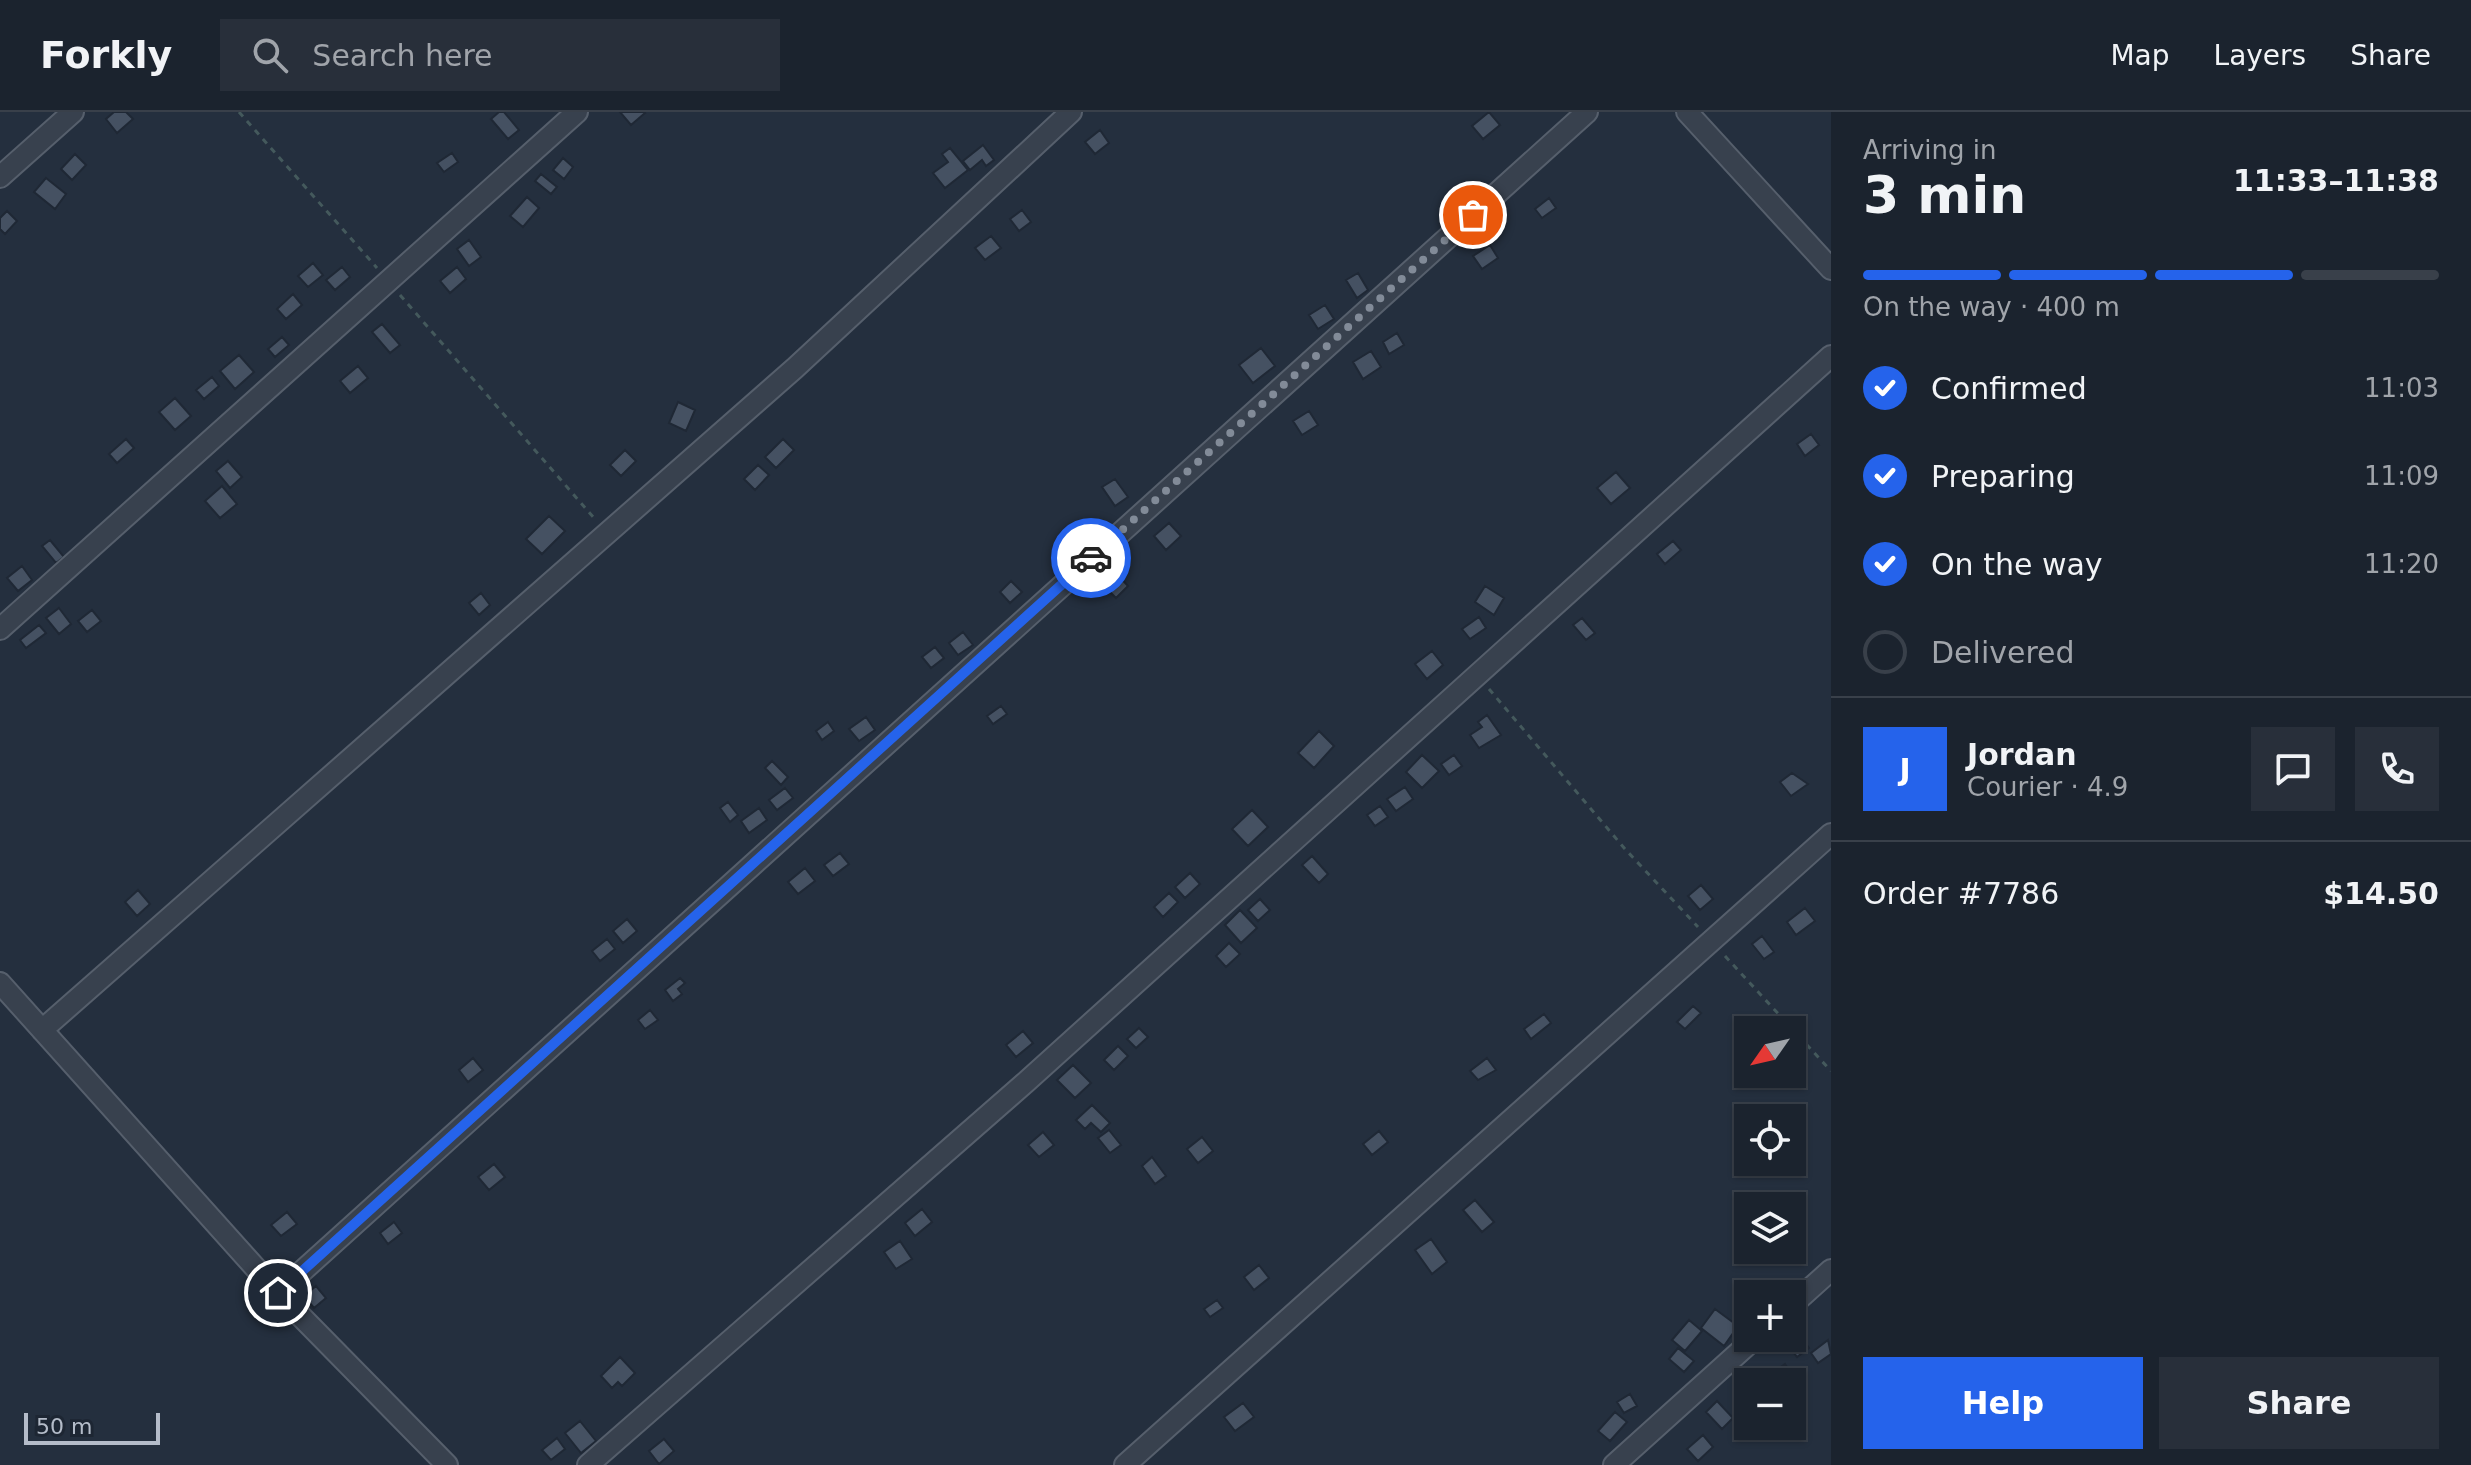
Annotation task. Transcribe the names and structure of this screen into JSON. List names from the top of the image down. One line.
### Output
{"scale_bar":"50 m","north":"bottom left","page":{"header":"Forkly","search":"Search here","nav":["Map","Layers","Share"],"heading":["3 min","Arriving in","11:33–11:38"],"panel":["Jordan","Courier · 4.9","Order #7786","$14.50"],"bar":"On the way · 400 m","list":[["Confirmed","11:03"],["Preparing","11:09"],["On the way","11:20"],"Delivered"],"round":"J","map_buttons":["+","−"],"buttons":["Help","Share"],"scale":"50 m"}}
